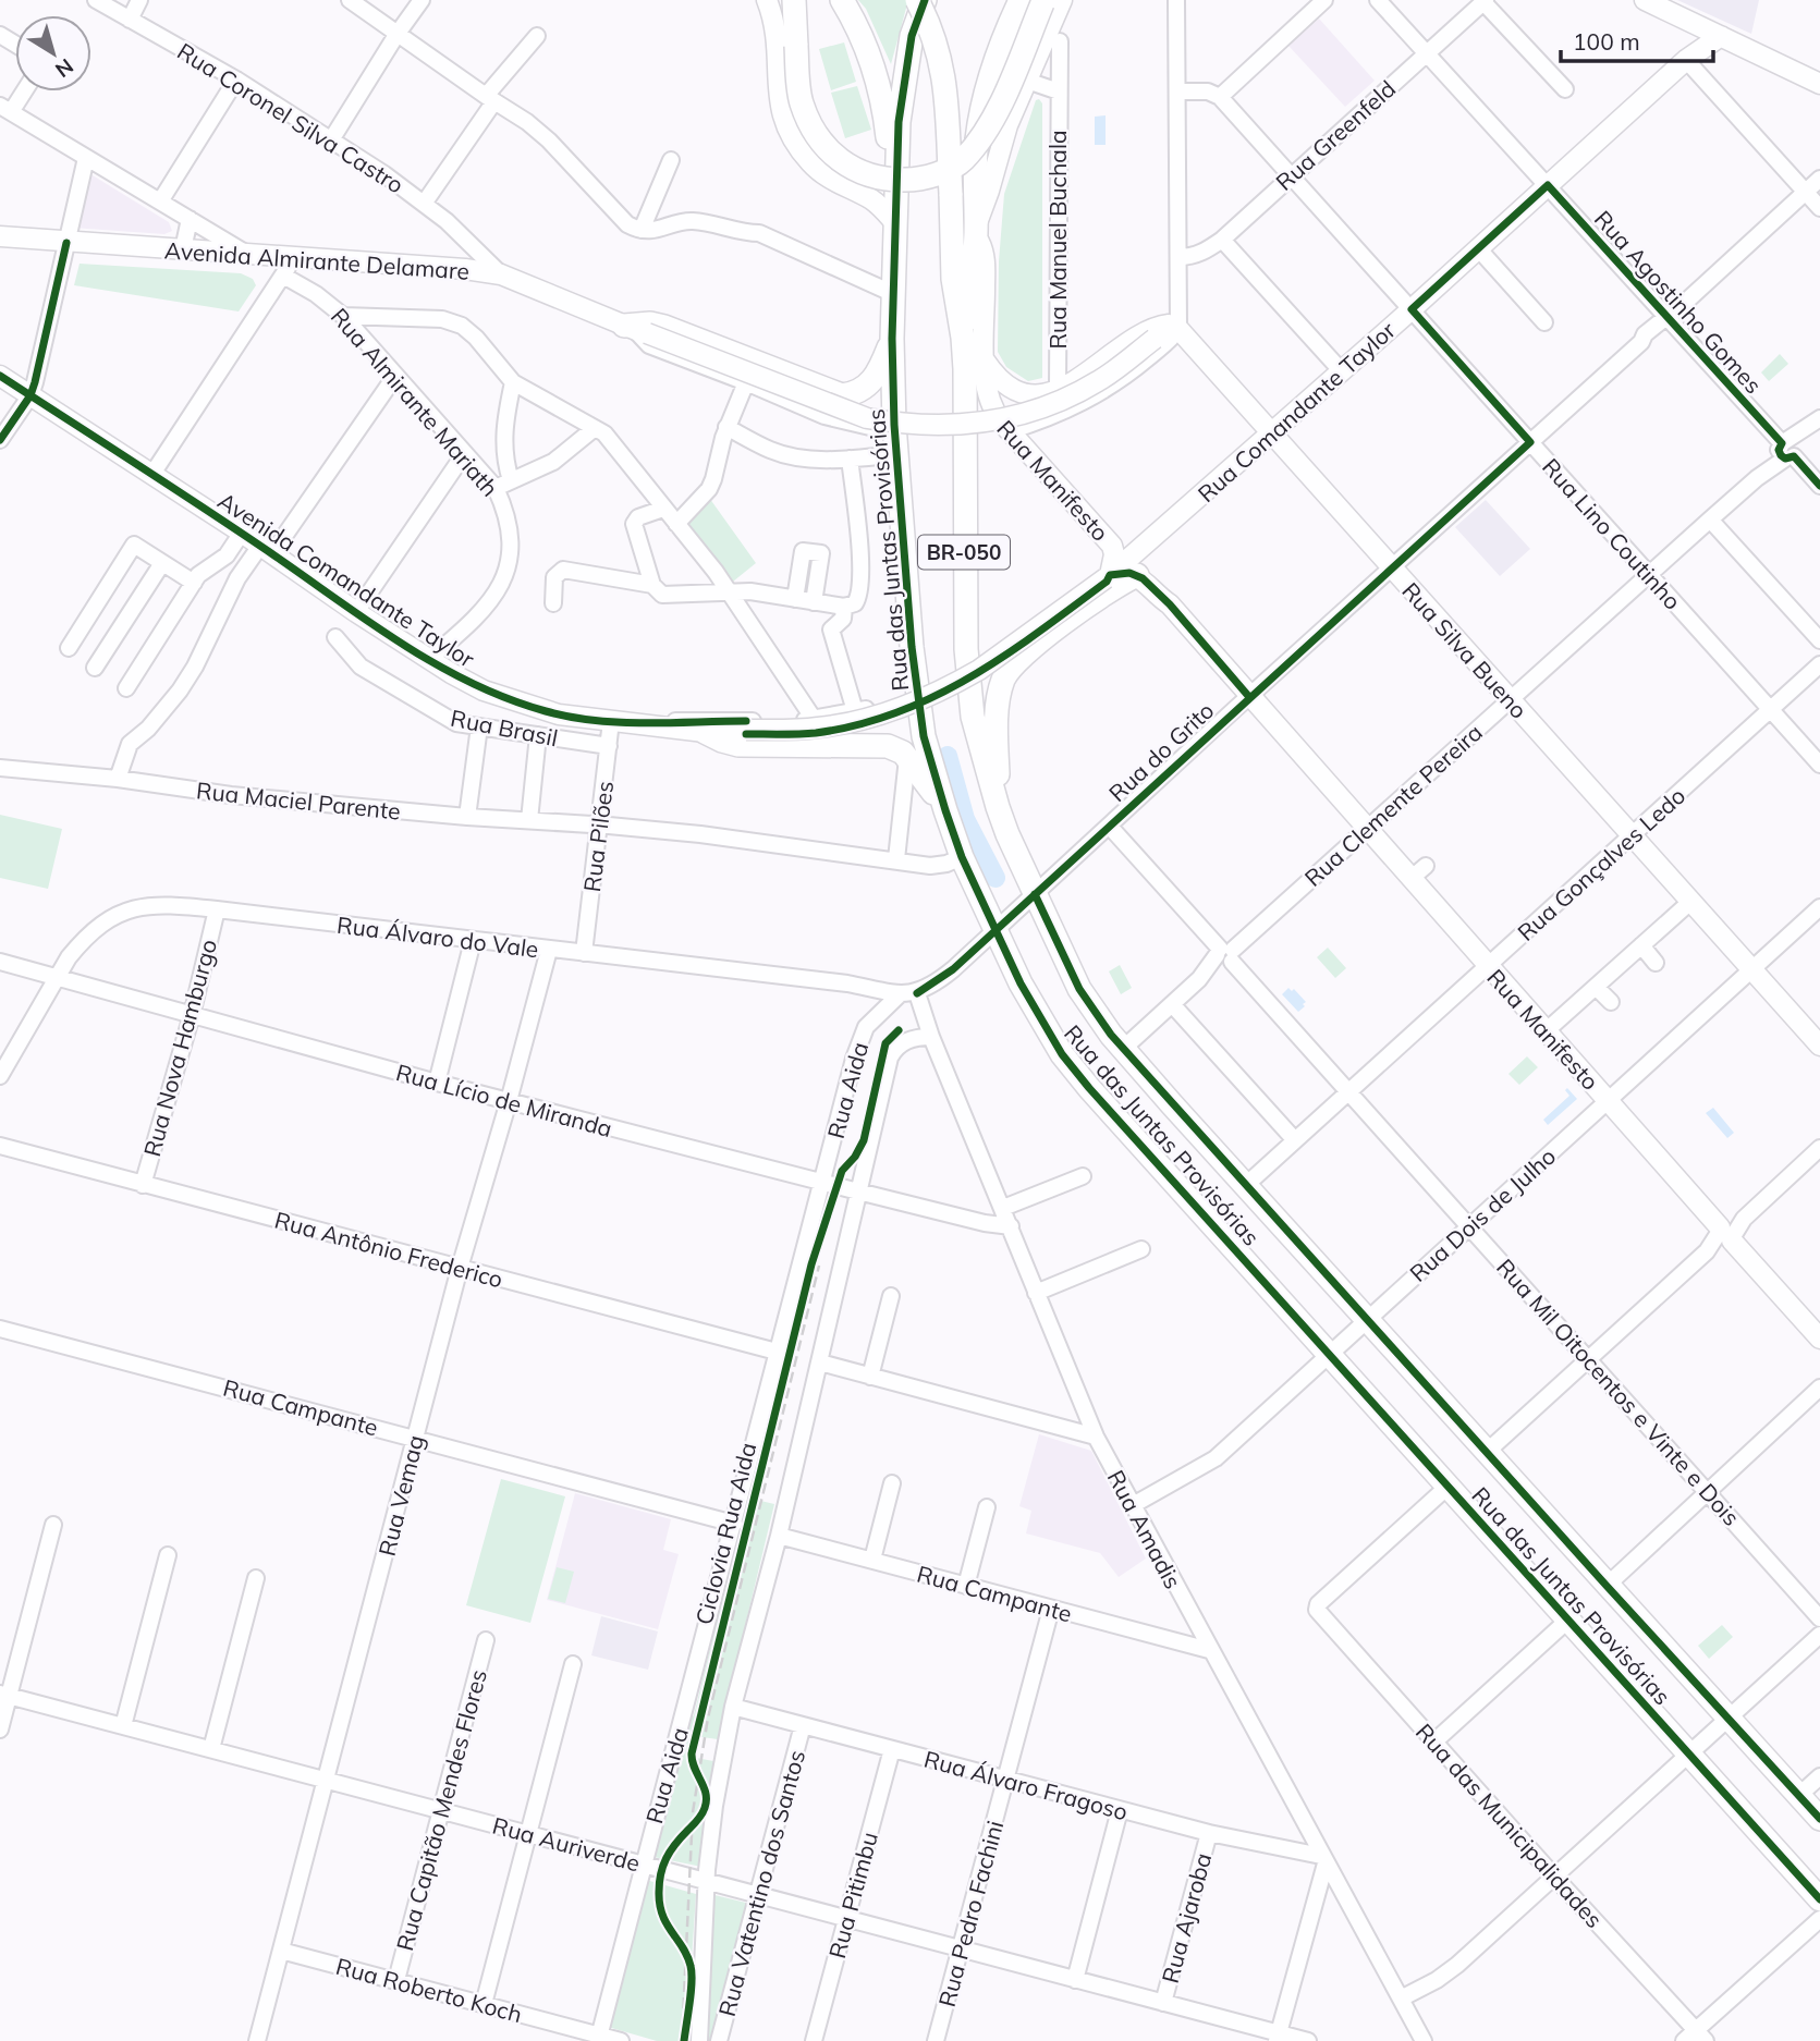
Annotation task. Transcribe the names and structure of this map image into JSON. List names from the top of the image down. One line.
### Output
{"streets":{"highway":["Rua das Juntas Provisórias","BR-050"],"main road":["Avenida Almirante Delamare","Rua Comandante Taylor","Rua Manifesto","Avenida Comandante Taylor","Rua Silva Bueno"],"street":["Rua Coronel Silva Castro","Rua Greenfeld","Rua Manuel Buchala","Rua Agostinho Gomes","Rua Almirante Mariath","Rua Lino Coutinho","Rua Brasil","Rua do Grito","Rua Maciel Parente","Rua Clemente Pereira","Rua Pilões","Rua Gonçalves Ledo","Rua Álvaro do Vale","Rua Nova Hamburgo","Rua Aida","Rua Lício de Miranda","Rua Dois de Julho","Rua Antônio Frederico","Rua Mil Oitocentos e Vinte e Dois","Rua Campante","Rua Vemag","Rua Amadis","Rua Álvaro Fragoso","Rua Capitão Mendes Flores","Rua das Municipalidades","Rua Auriverde","Rua Vatentino dos Santos","Rua Pitimbu","Rua Pedro Fachini","Rua Ajaroba","Rua Roberto Koch"],"cycle path":["Ciclovia Rua Aida"]},"crossings":[["Rua Coronel Silva Castro","Avenida Almirante Delamare"],["Rua Greenfeld","Rua Agostinho Gomes"],["Rua Greenfeld","Rua Lino Coutinho"],["Avenida Almirante Delamare","Rua das Juntas Provisórias"],["Rua Agostinho Gomes","Rua Comandante Taylor"],["Rua Agostinho Gomes","Rua do Grito"],["Rua Agostinho Gomes","Rua Clemente Pereira"],["Rua Almirante Mariath","Avenida Comandante Taylor"],["Rua Comandante Taylor","Rua Manifesto"],["Rua Comandante Taylor","Rua Lino Coutinho"],["Rua Comandante Taylor","Avenida Comandante Taylor"],["Rua Comandante Taylor","Rua Silva Bueno"],["Rua Manifesto","Rua das Juntas Provisórias"],["Rua Manifesto","Rua do Grito"],["Rua Manifesto","Rua Clemente Pereira"],["Rua Manifesto","Rua Gonçalves Ledo"],["Rua Manifesto","Rua Dois de Julho"],["Rua Lino Coutinho","Rua do Grito"],["Rua Lino Coutinho","Rua Clemente Pereira"],["Rua Lino Coutinho","Rua Gonçalves Ledo"],["Rua das Juntas Provisórias","BR-050"],["Rua das Juntas Provisórias","Rua do Grito"],["Rua das Juntas Provisórias","Rua Maciel Parente"],["Rua das Juntas Provisórias","Rua Clemente Pereira"],["Rua das Juntas Provisórias","Rua Gonçalves Ledo"],["Rua das Juntas Provisórias","Rua Dois de Julho"],["Rua das Juntas Provisórias","Rua das Municipalidades"],["Avenida Comandante Taylor","Rua Pilões"],["Rua Silva Bueno","Rua do Grito"],["Rua Silva Bueno","Rua Clemente Pereira"],["Rua Silva Bueno","Rua Gonçalves Ledo"],["Rua Silva Bueno","Rua Dois de Julho"],["Rua Brasil","Rua Pilões"],["Rua do Grito","Rua Álvaro do Vale"],["Rua do Grito","Rua Mil Oitocentos e Vinte e Dois"],["Rua do Grito","Rua Amadis"],["Rua Maciel Parente","Rua Pilões"],["Rua Clemente Pereira","Rua Mil Oitocentos e Vinte e Dois"],["Rua Pilões","Rua Álvaro do Vale"],["Rua Gonçalves Ledo","Rua Mil Oitocentos e Vinte e Dois"],["Rua Álvaro do Vale","Rua Nova Hamburgo"],["Rua Álvaro do Vale","Rua Aida"],["Rua Álvaro do Vale","Rua Lício de Miranda"],["Rua Álvaro do Vale","Rua Vemag"],["Rua Álvaro do Vale","Rua Amadis"],["Rua Nova Hamburgo","Rua Lício de Miranda"],["Rua Nova Hamburgo","Rua Antônio Frederico"],["Rua Aida","Rua Lício de Miranda"],["Rua Aida","Rua Antônio Frederico"],["Rua Aida","Rua Campante"],["Rua Aida","Rua Amadis"],["Rua Aida","Rua Álvaro Fragoso"],["Rua Aida","Rua Auriverde"],["Rua Aida","Rua Roberto Koch"],["Rua Lício de Miranda","Rua Vemag"],["Rua Lício de Miranda","Rua Amadis"],["Rua Dois de Julho","Rua Mil Oitocentos e Vinte e Dois"],["Rua Dois de Julho","Rua Amadis"],["Rua Antônio Frederico","Rua Vemag"],["Rua Campante","Rua Vemag"],["Rua Campante","Rua Amadis"],["Rua Campante","Rua Pedro Fachini"],["Rua Vemag","Rua Auriverde"],["Rua Vemag","Rua Roberto Koch"],["Rua Amadis","Rua Álvaro Fragoso"],["Rua Álvaro Fragoso","Rua Vatentino dos Santos"],["Rua Álvaro Fragoso","Rua Pitimbu"],["Rua Álvaro Fragoso","Rua Pedro Fachini"],["Rua Álvaro Fragoso","Rua Ajaroba"],["Rua Capitão Mendes Flores","Rua Auriverde"],["Rua Capitão Mendes Flores","Rua Roberto Koch"],["Rua Auriverde","Rua Vatentino dos Santos"],["Rua Auriverde","Rua Pitimbu"],["Rua Auriverde","Rua Pedro Fachini"],["Rua Auriverde","Rua Ajaroba"]],"scale_bar":"100 m","north":"bottom right"}
